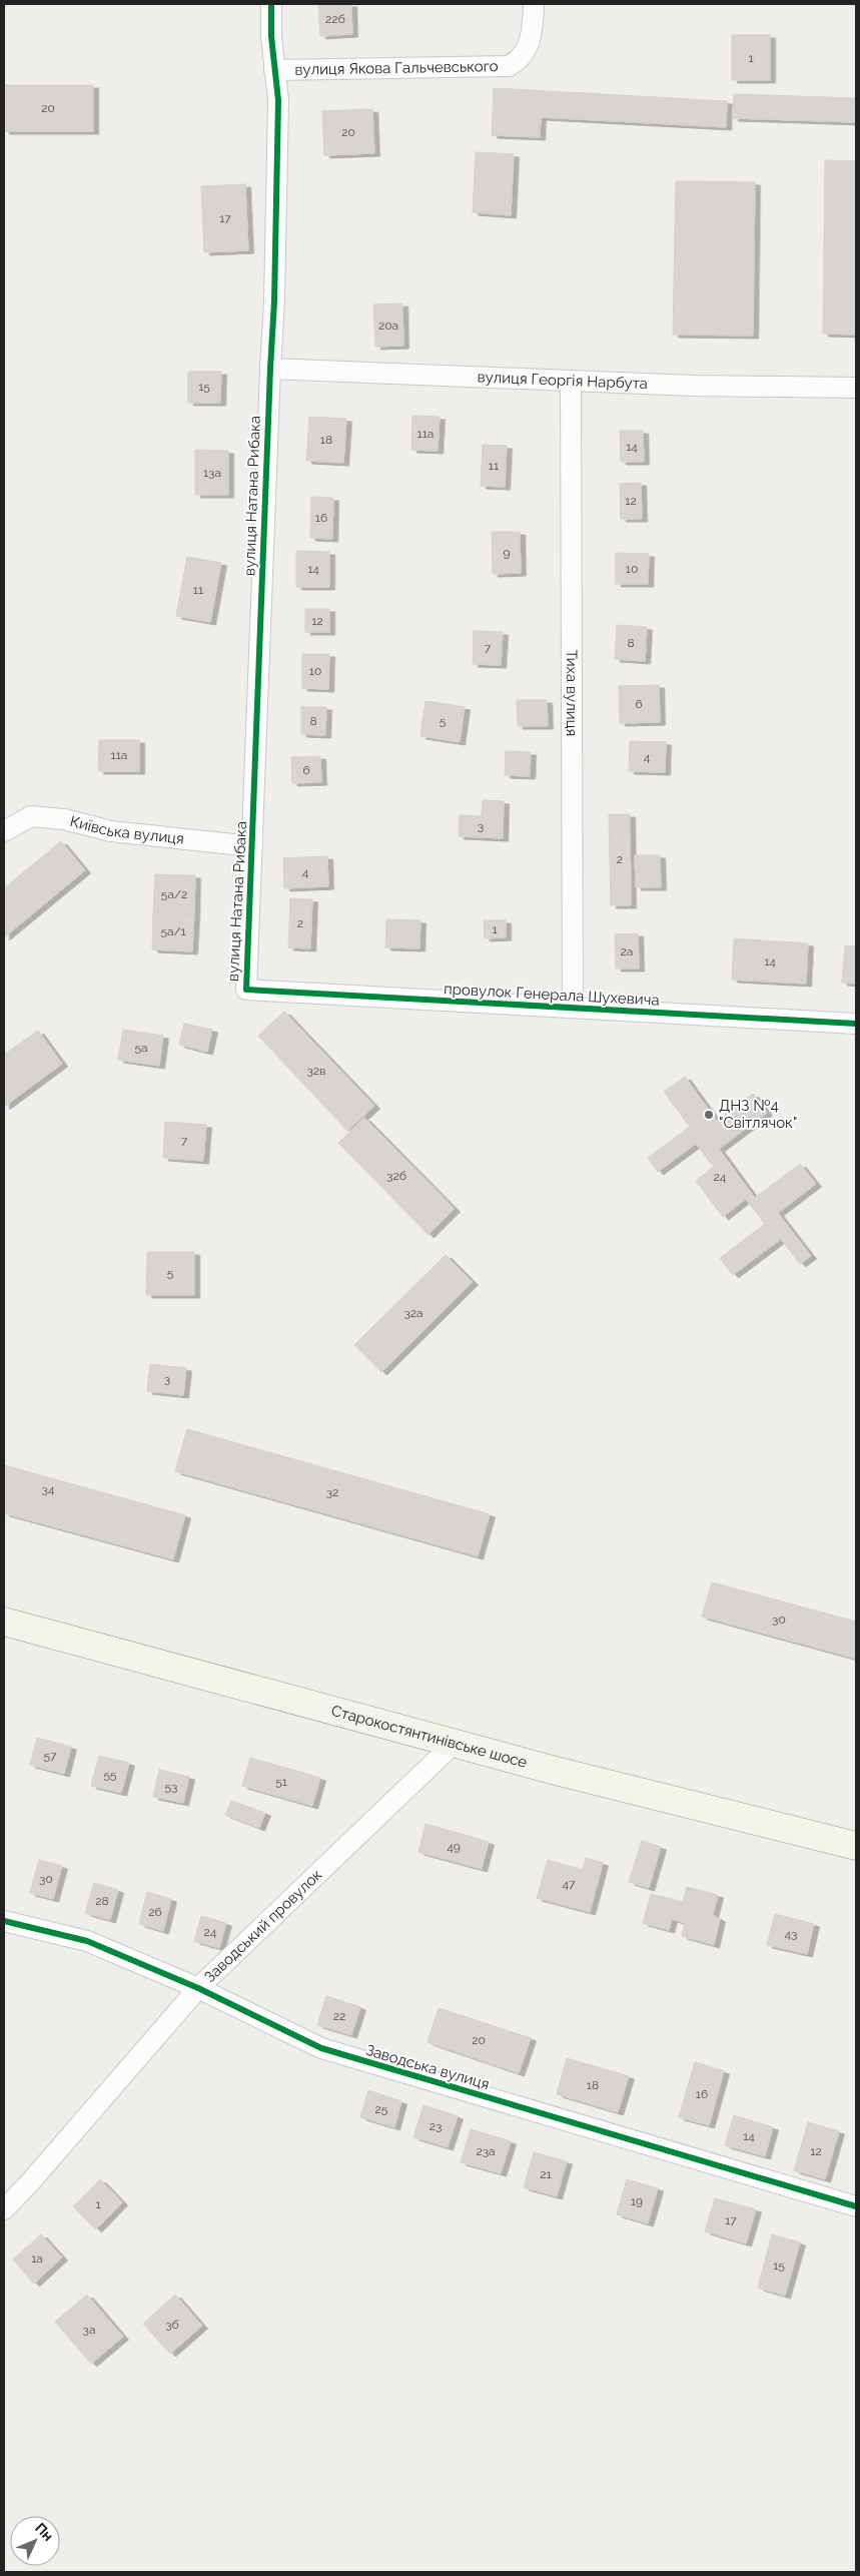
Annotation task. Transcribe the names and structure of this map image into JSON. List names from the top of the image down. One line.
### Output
{"streets":{"main road":["Старокостянтинівське шосе"],"street":["вулиця Якова Гальчевського","вулиця Георгія Нарбута","вулиця Натана Рибака","Тиха вулиця","Київська вулиця","провулок Генерала Шухевича","Заводський провулок","Заводська вулиця"]},"crossings":[["вулиця Якова Гальчевського","вулиця Натана Рибака"],["вулиця Георгія Нарбута","вулиця Натана Рибака"],["вулиця Георгія Нарбута","Тиха вулиця"],["вулиця Натана Рибака","Київська вулиця"],["вулиця Натана Рибака","провулок Генерала Шухевича"],["Тиха вулиця","провулок Генерала Шухевича"],["Старокостянтинівське шосе","Заводський провулок"],["Заводський провулок","Заводська вулиця"]],"places":["ДНЗ №4 \"Світлячок\""],"house_numbers":["22б","1","20","20","17","20а","15","11а","18","14","11","13а","12","16","9","14","10","11","12","8","7","10","6","8","5","11а","4","6","3","2","4","5а/2","2","1","5а/1","2а","14","5а","32в","7","32б","24","5","32а","3","34","32","30","57","55","51","53","49","30","47","28","26","24","43","22","20","18","16","25","23","14","23а","12","21","19","1","17","1а","15","3б","3а"],"north":"top right"}
